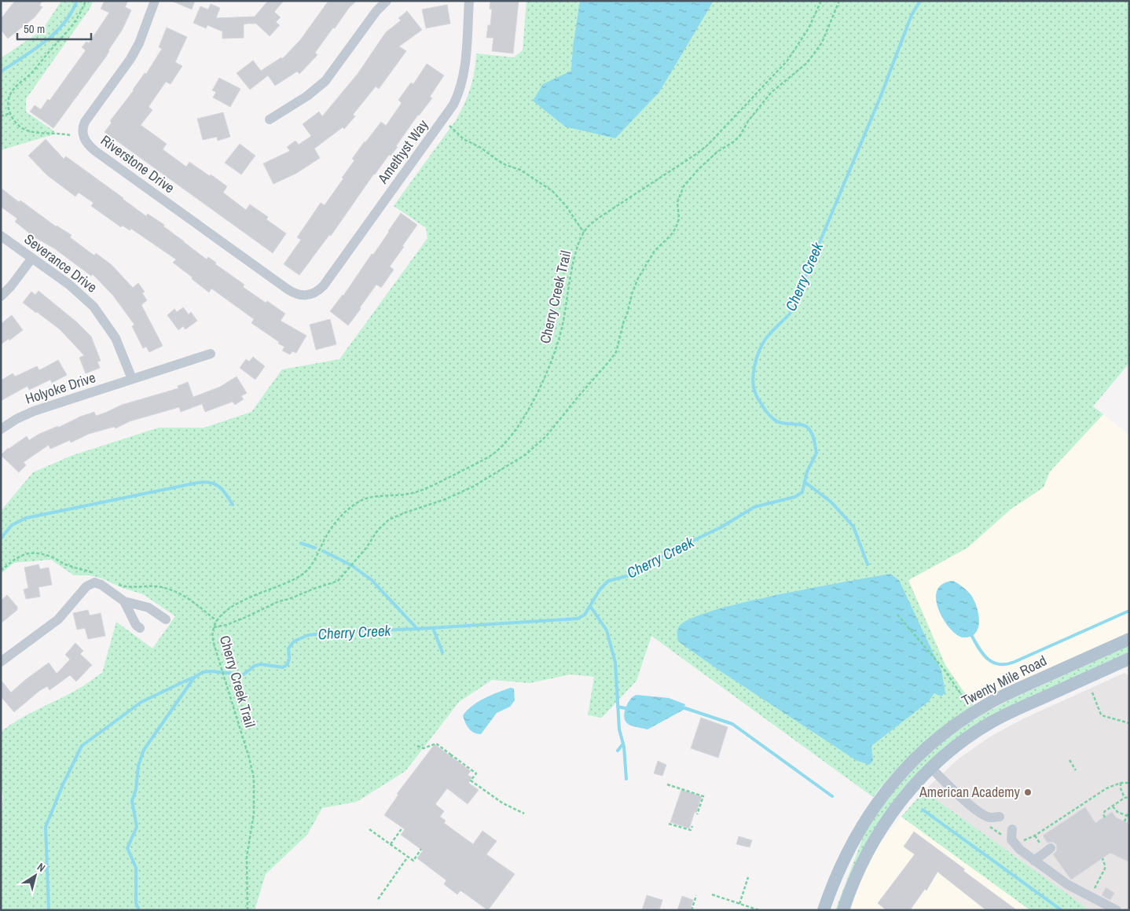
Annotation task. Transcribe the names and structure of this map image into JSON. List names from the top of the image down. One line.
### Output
{"streets":{"main road":["Twenty Mile Road"],"street":["Amethyst Way","Riverstone Drive","Severance Drive","Holyoke Drive"],"path":["Cherry Creek Trail"]},"crossings":[["Amethyst Way","Riverstone Drive"],["Severance Drive","Holyoke Drive"]],"water":["Cherry Creek"],"places":["American Academy"],"scale_bar":"50 m","north":"top right"}
